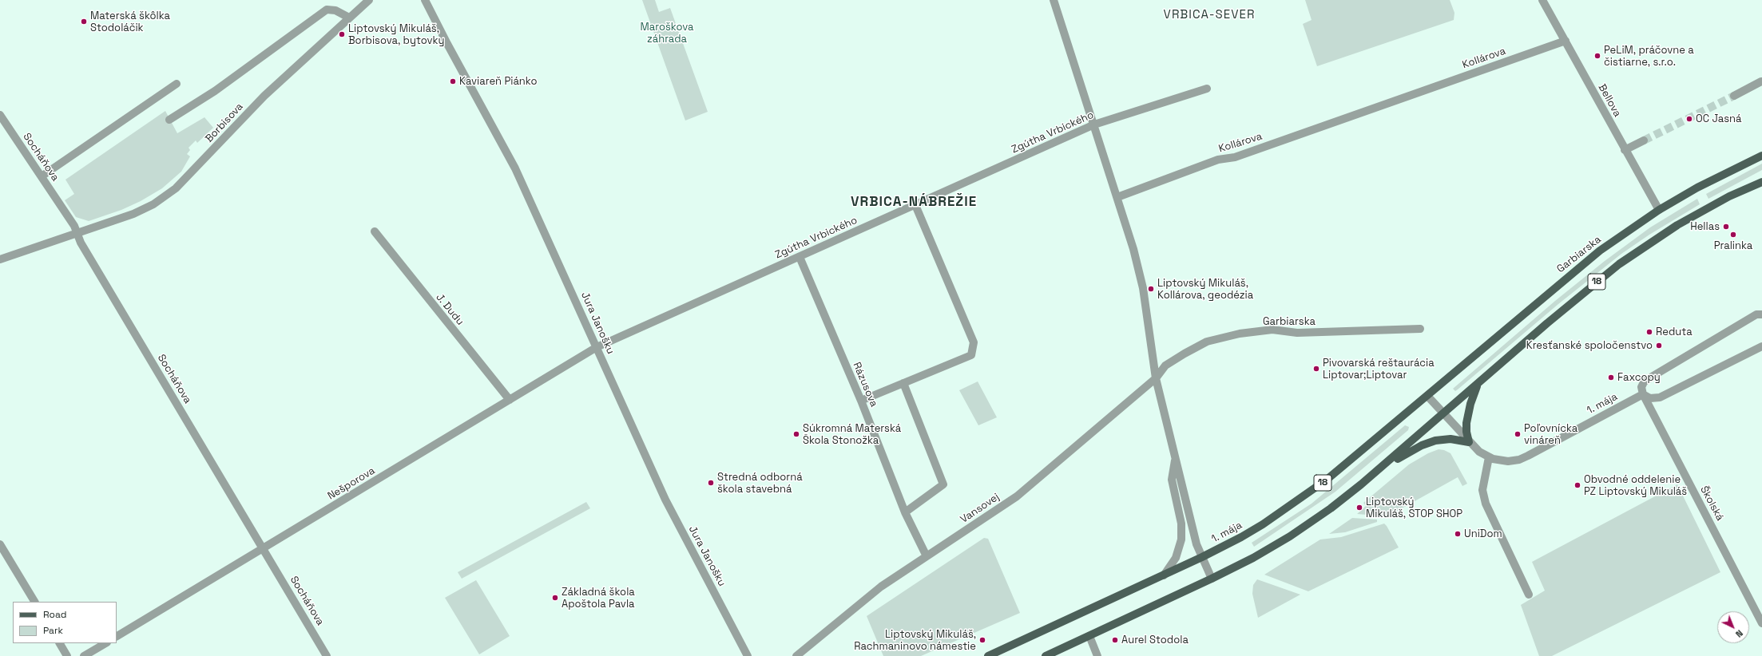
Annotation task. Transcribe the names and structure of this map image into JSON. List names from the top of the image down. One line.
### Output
{"streets":{"main road":["Garbiarska","18","1. mája"],"street":["Kollárova","Bellova","Borbisova","Zgútha Vrbického","Socháňova","J. Dudu","Jura Janošku","Rázusova","Nešporova","Školská","Vansovej"]},"crossings":[["Kollárova","Bellova"],["Bellova","Garbiarska"],["Borbisova","Socháňova"],["Zgútha Vrbického","Jura Janošku"],["Zgútha Vrbického","Rázusova"],["Zgútha Vrbického","Nešporova"],["Socháňova","Nešporova"],["Garbiarska","1. mája"],["Garbiarska","Vansovej"],["18","1. mája"],["J. Dudu","Nešporova"],["Jura Janošku","Nešporova"],["Rázusova","Vansovej"],["1. mája","Školská"]],"districts":["VRBICA-SEVER","VRBICA-NÁBREŽIE"],"parks":["Maroškova záhrada"],"places":["Materská škôlka Stodoláčik","Liptovský Mikuláš, Borbisova, bytovky","PeLiM, práčovne a čistiarne, s.r.o.","Kaviareň Piánko","OC Jasná","Hellas","Pralinka","Liptovský Mikuláš, Kollárova, geodézia","Reduta","Kresťanské spoločenstvo","Pivovarská reštaurácia Liptovar;Liptovar","Faxcopy","Súkromná Materská Škola Stonožka","Poľovnícka vináreň","Stredná odborná škola stavebná","Obvodné oddelenie PZ Liptovský Mikuláš","Liptovský Mikuláš, STOP SHOP","UniDom","Základná škola Apoštola Pavla","Liptovský Mikuláš, Rachmaninovo námestie","Aurel Stodola"],"legend":["Road","Park"],"north":"bottom right"}
